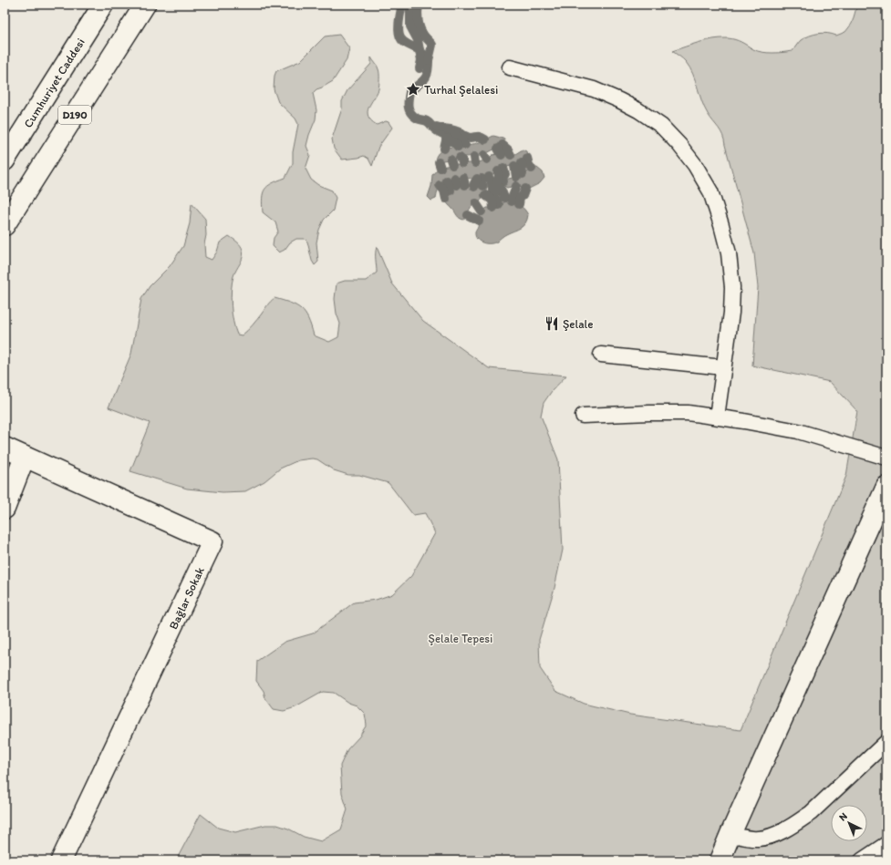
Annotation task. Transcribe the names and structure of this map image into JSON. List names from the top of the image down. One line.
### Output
{"streets":{"main road":["Cumhuriyet Caddesi","D190","Bağlar Sokak"]},"parks":["Şelale Tepesi"],"places":{"place":["Turhal Şelalesi"],"restaurant":["Şelale"]},"north":"top left"}
